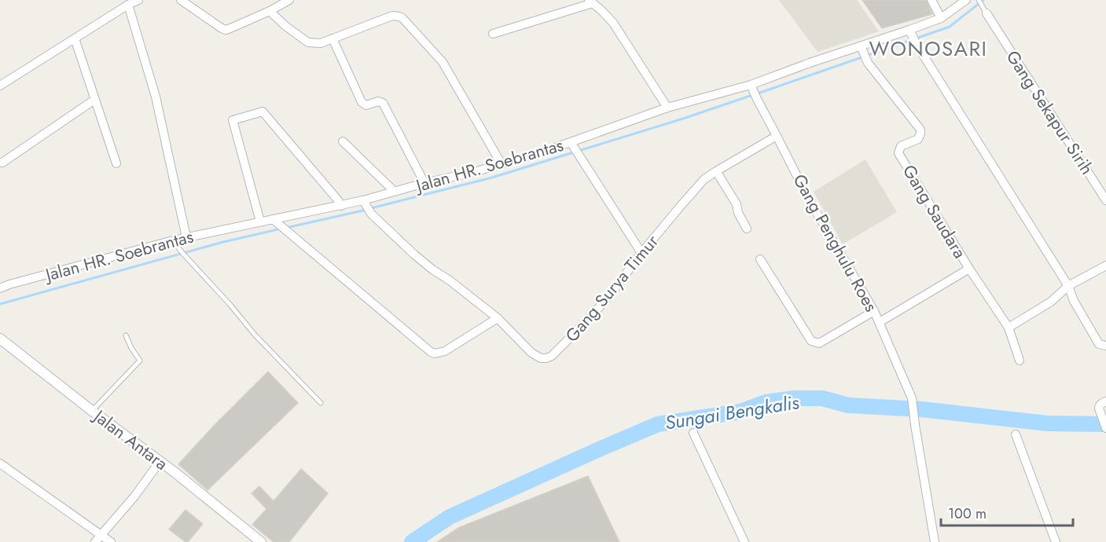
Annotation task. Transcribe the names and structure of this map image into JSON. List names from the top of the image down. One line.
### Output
{"streets":{"street":["Gang Sekapur Sirih","Jalan HR. Soebrantas","Gang Saudara","Gang Penghulu Roes","Gang Surya Timur","Jalan Antara"]},"crossings":[["Jalan HR. Soebrantas","Gang Saudara"],["Jalan HR. Soebrantas","Gang Penghulu Roes"],["Jalan HR. Soebrantas","Gang Surya Timur"],["Gang Saudara","Gang Penghulu Roes"],["Gang Penghulu Roes","Gang Surya Timur"]],"districts":["WONOSARI"],"water":["Sungai Bengkalis"],"scale_bar":"100 m"}
